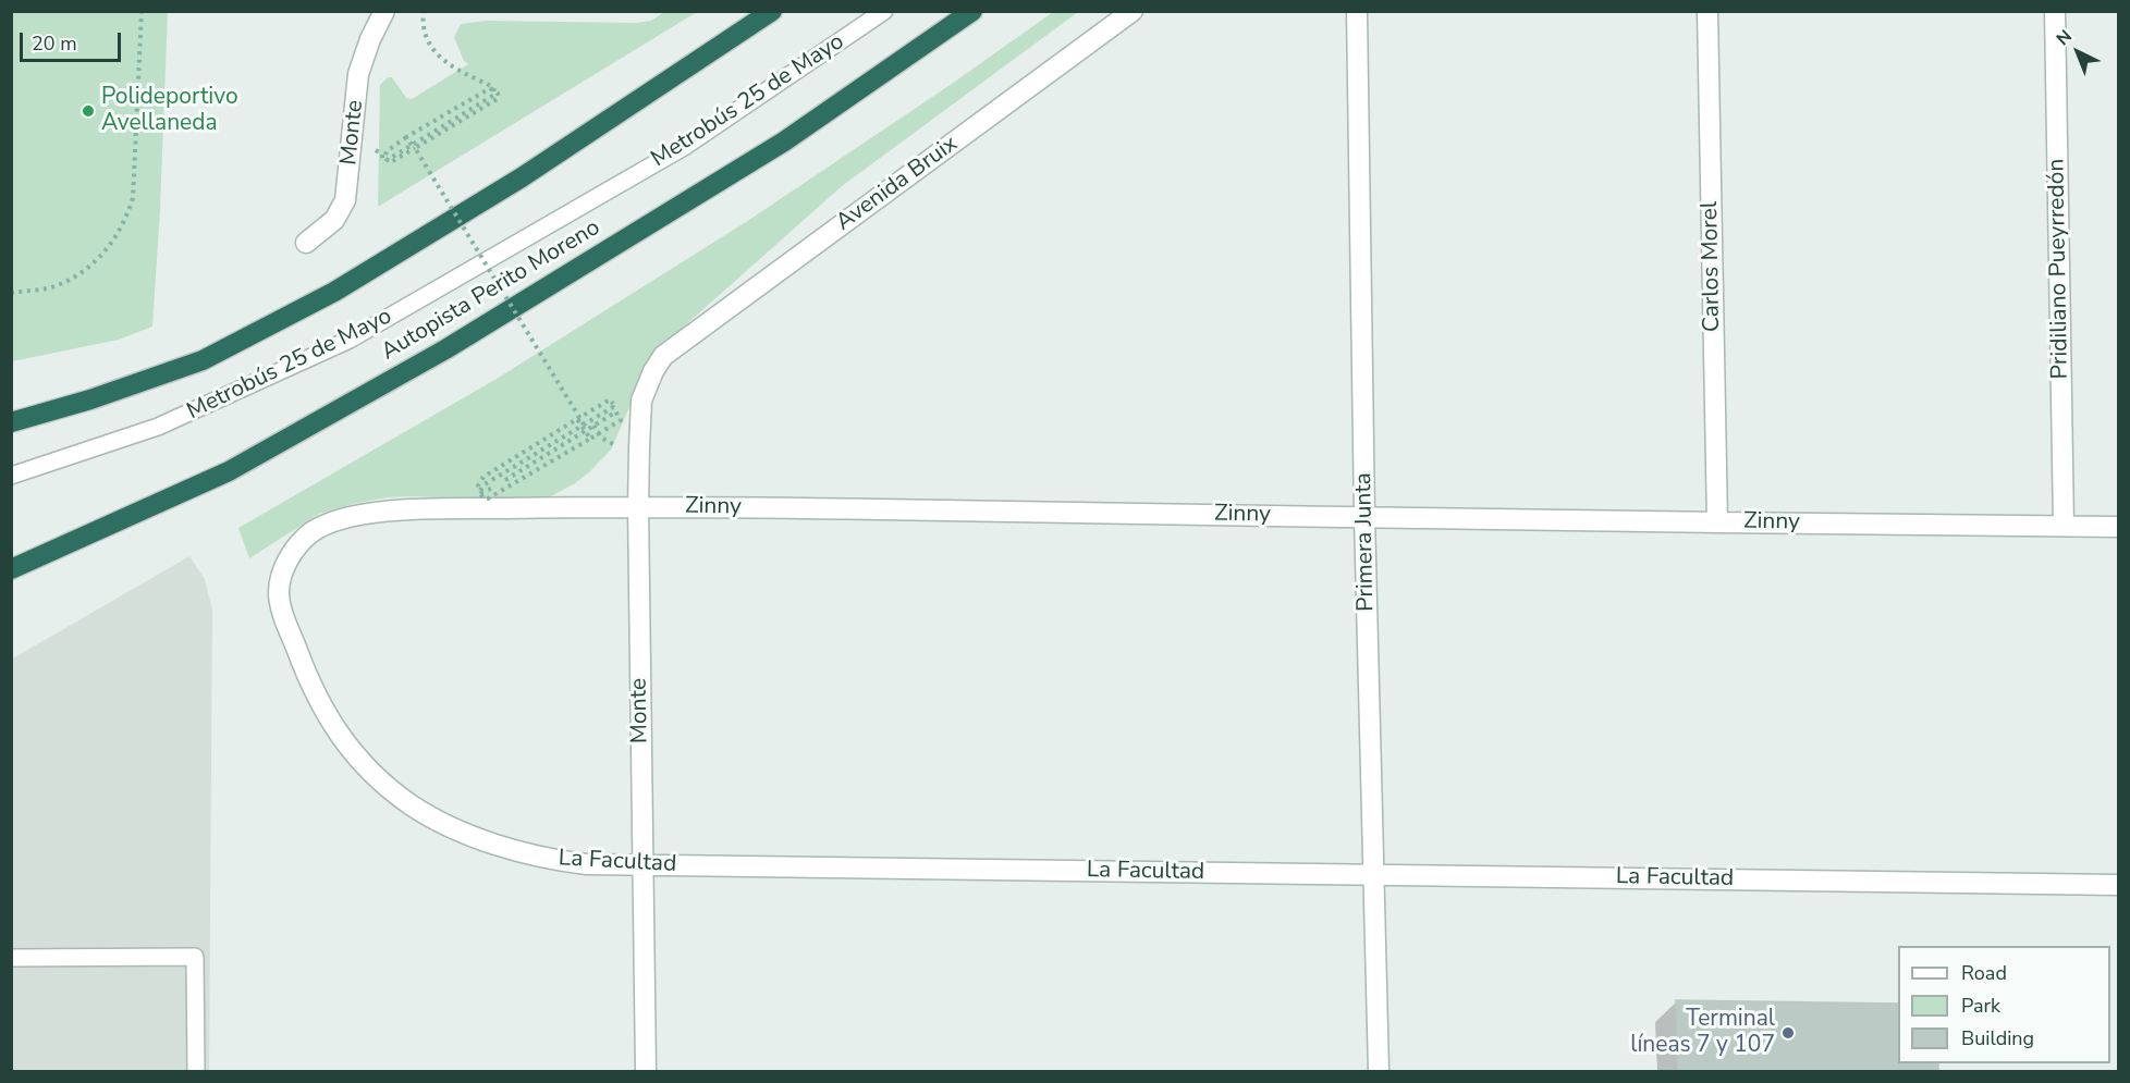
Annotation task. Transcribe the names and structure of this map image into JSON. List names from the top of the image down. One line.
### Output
{"streets":{"highway":["Autopista Perito Moreno"],"street":["Monte","Avenida Bruix","Carlos Morel","Pridiliano Pueyrredón","Zinny","Primera Junta","La Facultad"],"lane":["Metrobús 25 de Mayo"]},"crossings":[["Monte","Avenida Bruix"],["Monte","Zinny"],["Monte","La Facultad"],["Carlos Morel","Zinny"],["Pridiliano Pueyrredón","Zinny"],["Zinny","Primera Junta"],["Zinny","La Facultad"],["Primera Junta","La Facultad"]],"places":["Polideportivo Avellaneda","Terminal líneas 7 y 107"],"legend":["Road","Park","Building"],"scale_bar":"20 m","north":"top left"}
